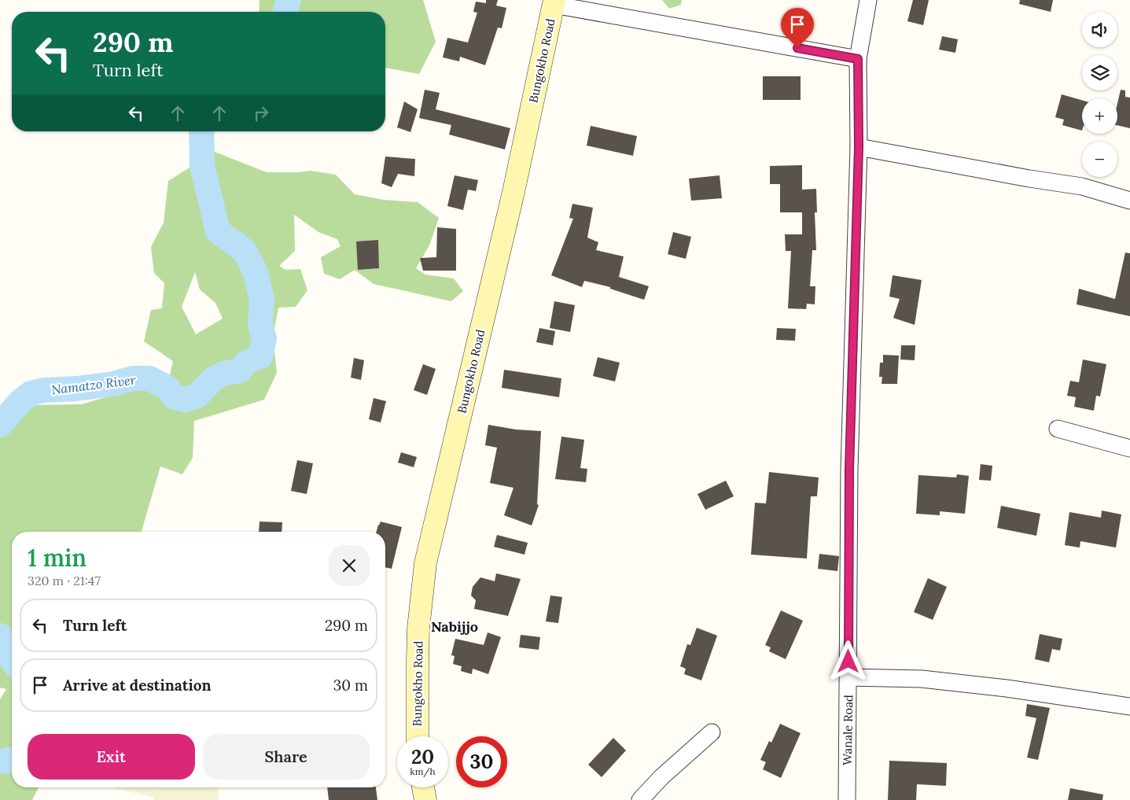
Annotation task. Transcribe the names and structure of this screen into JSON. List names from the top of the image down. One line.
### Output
{"streets":{"street":["Bungokho Road","Wanale Road"]},"districts":["Nabijjo"],"water":["Namatzo River"],"page":{"map_buttons":["+","−"],"turn":["290 m","Turn left"],"heading":["1 min","320 m · 21:47"],"list":[{"name":"Turn left","value":"290 m"},{"name":"Arrive at destination","value":"30 m"}],"buttons":["Exit","Share"],"speed":"20 km/h","limit":"30"}}
